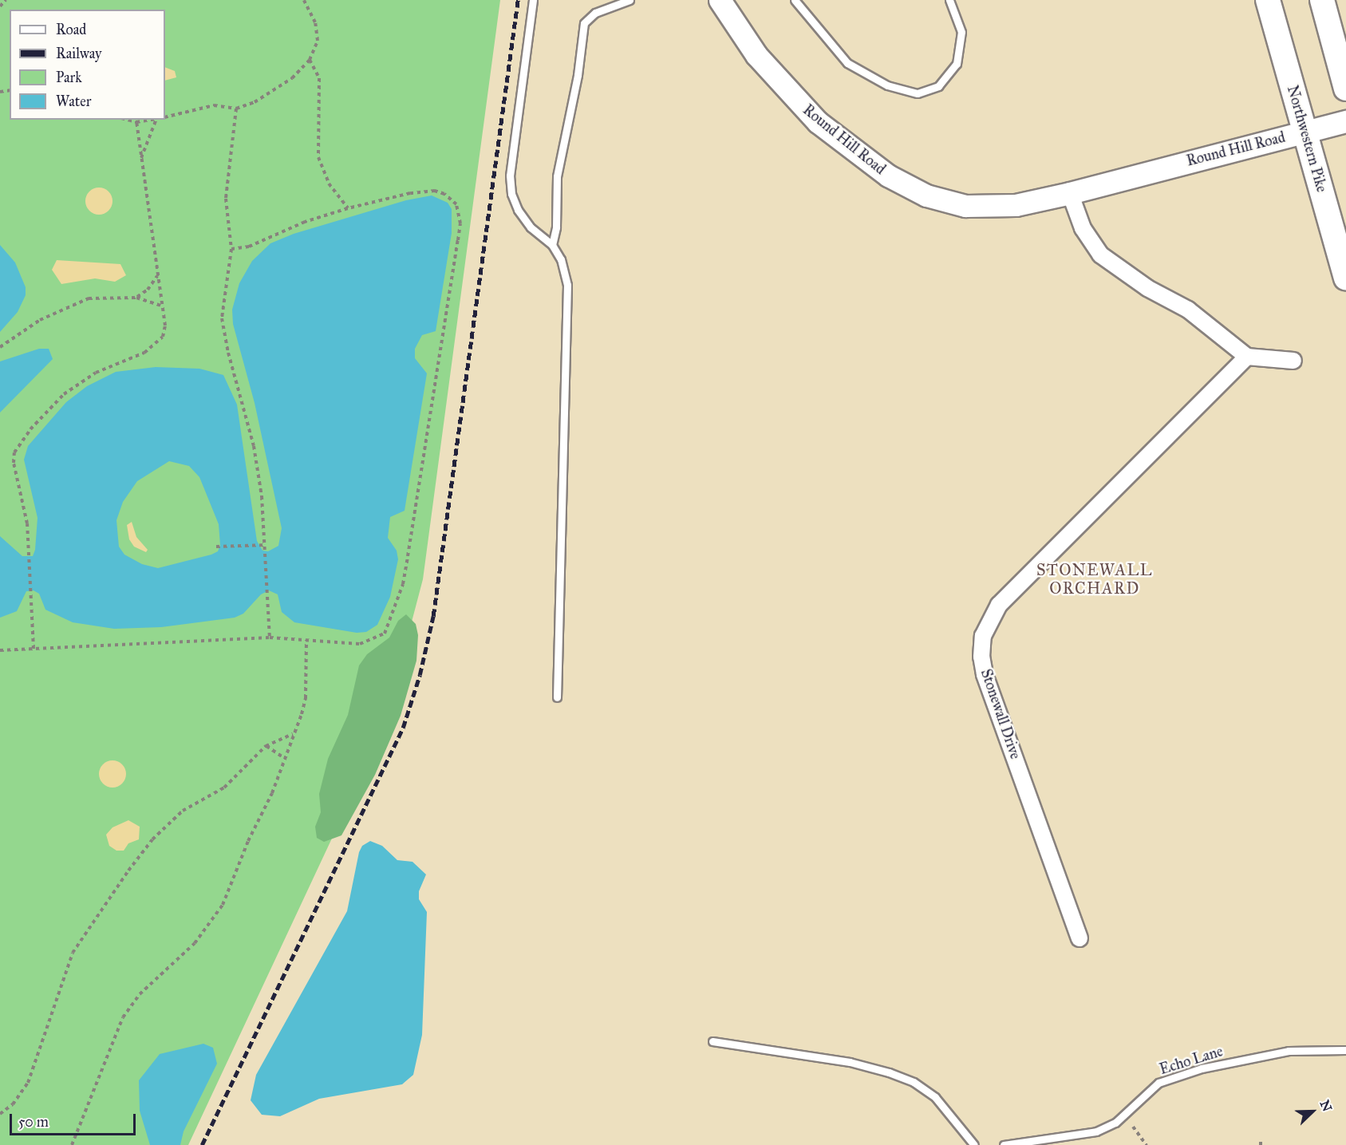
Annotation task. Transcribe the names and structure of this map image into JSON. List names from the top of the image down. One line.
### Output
{"streets":{"main road":["Northwestern Pike"],"street":["Round Hill Road","Stonewall Drive"],"lane":["Echo Lane"]},"crossings":[["Northwestern Pike","Round Hill Road"]],"districts":["STONEWALL ORCHARD"],"legend":["Road","Railway","Park","Water"],"scale_bar":"50 m","north":"top right"}
